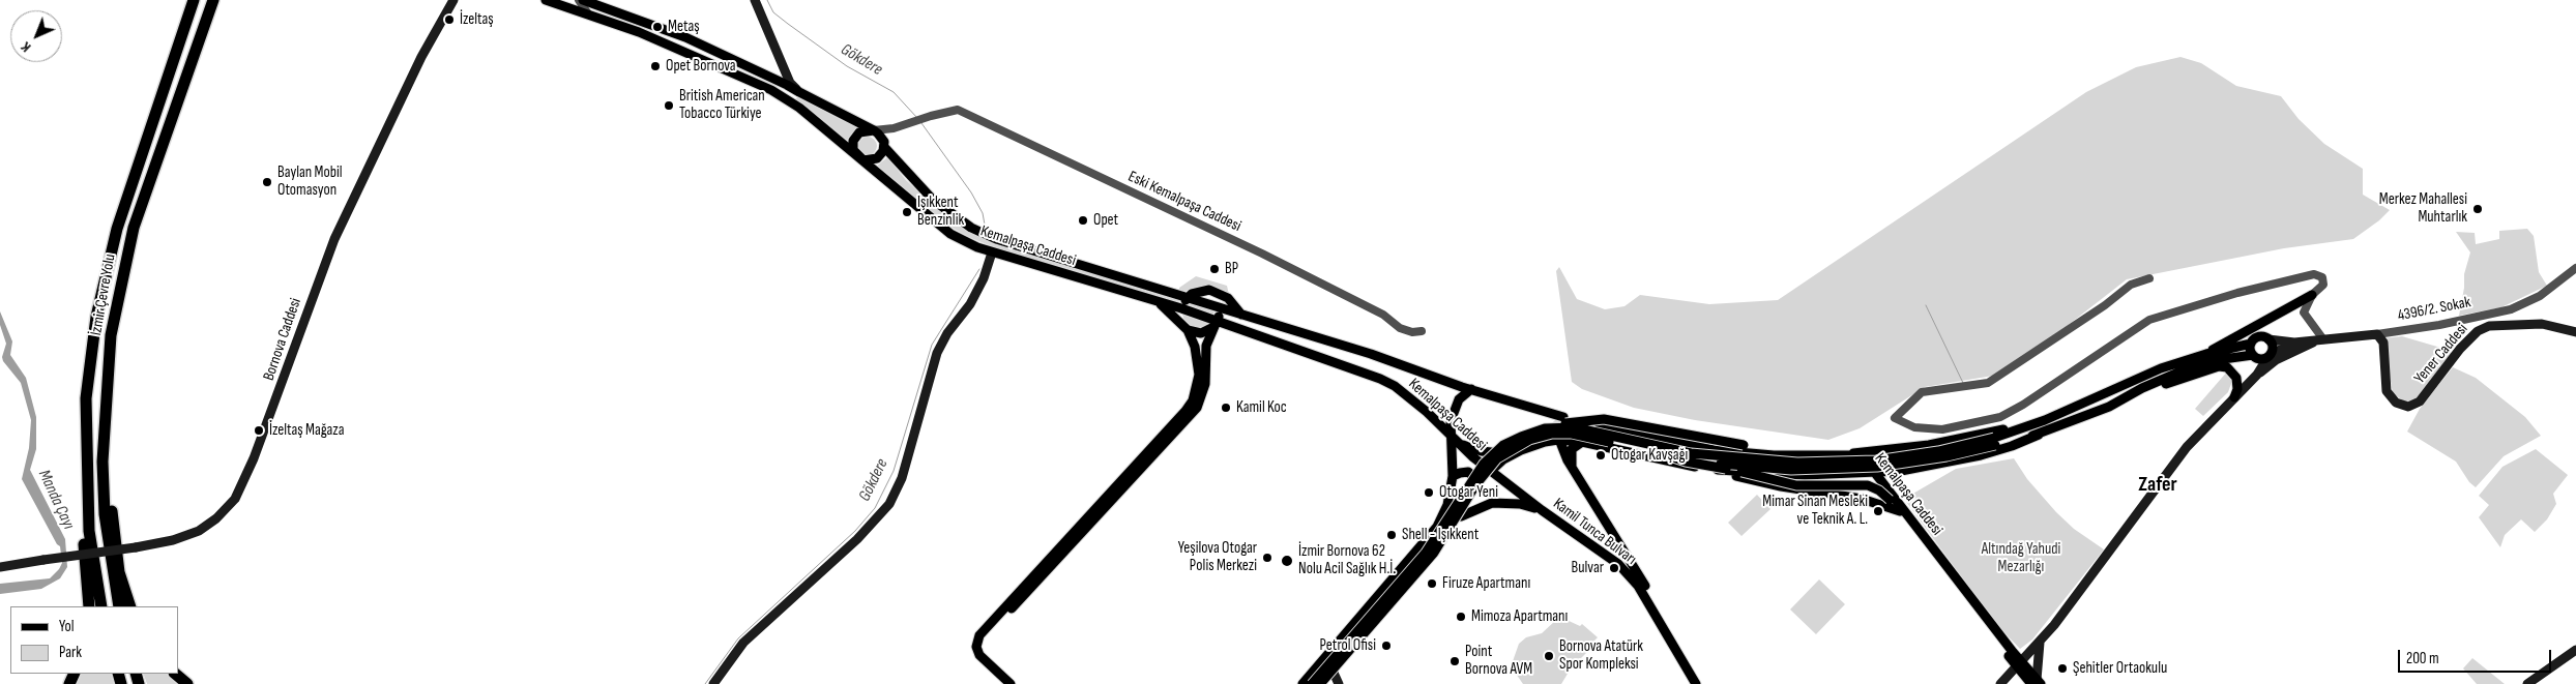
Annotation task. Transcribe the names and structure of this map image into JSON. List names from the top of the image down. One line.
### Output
{"streets":{"highway":["İzmir Çevre Yolu"],"main road":["Kemalpaşa Caddesi","Bornova Caddesi","Yener Caddesi","Kamil Tunca Bulvarı"],"street":["Eski Kemalpaşa Caddesi","4396/2. Sokak"]},"crossings":[["Eski Kemalpaşa Caddesi","Kemalpaşa Caddesi"],["Kemalpaşa Caddesi","Kamil Tunca Bulvarı"],["4396/2. Sokak","Yener Caddesi"]],"districts":["Zafer"],"water":["Gökdere","Manda Çayı"],"parks":["Altındağ Yahudi Mezarlığı"],"places":["İzeltaş","Metaş","Opet Bornova","British American Tobacco Türkiye","Baylan Mobil Otomasyon","Merkez Mahallesi Muhtarlık","Işıkkent Benzinlik","Opet","BP","Kamil Koc","İzeltaş Mağaza","Otogar Kavşağı","Otogar Yeni","Mimar Sinan Mesleki ve Teknik A. L.","Shell - Işıkkent","Yeşilova Otogar Polis Merkezi","İzmir Bornova 62 Nolu Acil Sağlık H.İ.","Bulvar","Firuze Apartmanı","Mimoza Apartmanı","Petrol Ofisi","Bornova Atatürk Spor Kompleksi","Point Bornova AVM","Şehitler Ortaokulu"],"legend":["Yol","Park"],"scale_bar":"200 m","north":"bottom left"}
